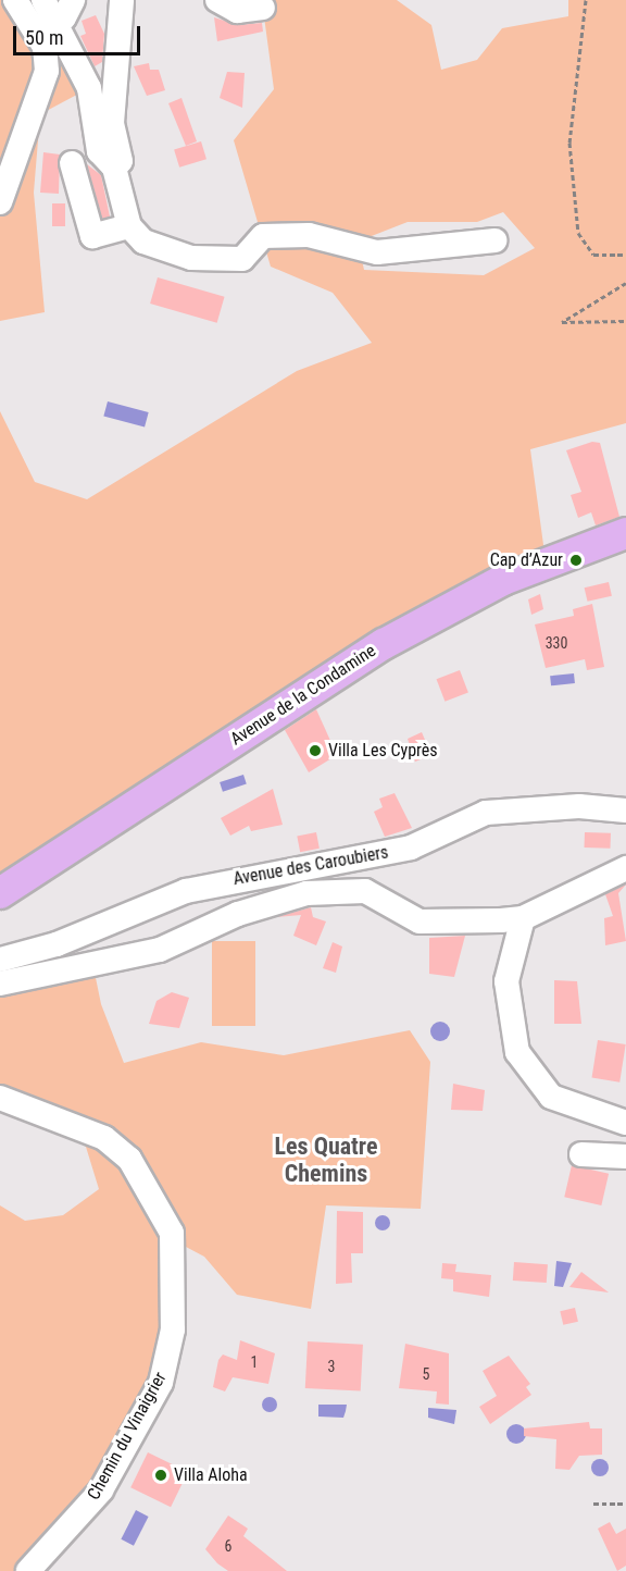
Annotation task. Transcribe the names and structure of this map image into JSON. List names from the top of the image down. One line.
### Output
{"streets":{"main road":["Avenue de la Condamine"],"street":["Avenue des Caroubiers","Chemin du Vinaigrier"]},"districts":["Les Quatre Chemins"],"places":["Cap d’Azur","Villa Les Cyprès","Villa Aloha"],"house_numbers":["330","1","3","5","6"],"scale_bar":"50 m"}
